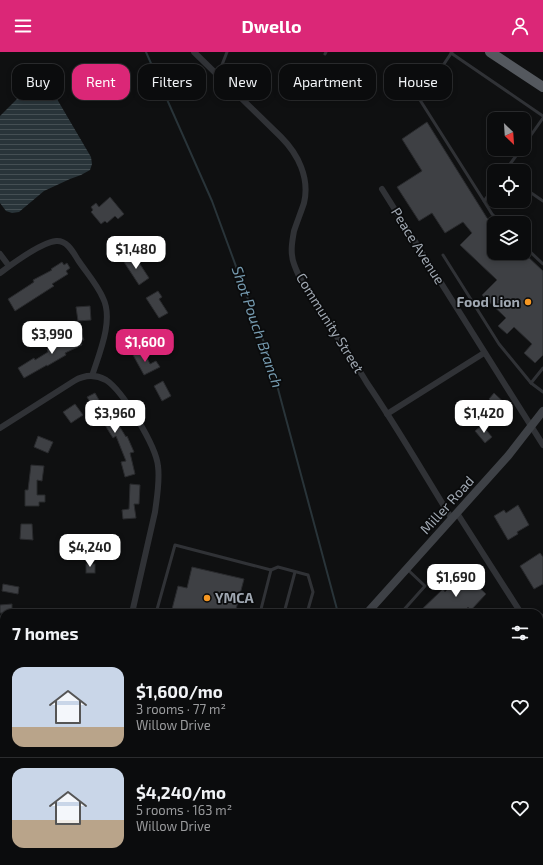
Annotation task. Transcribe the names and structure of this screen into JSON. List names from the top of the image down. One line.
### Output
{"streets":{"main road":["Miller Road"],"street":["Peace Avenue","Community Street"]},"crossings":[["Peace Avenue","Miller Road"],["Community Street","Miller Road"]],"water":["Shot Pouch Branch"],"places":["Food Lion","YMCA"],"north":"bottom right","page":{"header":"Dwello","chip":["Buy","Rent","Filters","New","Apartment","House"],"price":["$1,480","$3,990","$1,600","$3,960","$1,420","$4,240","$1,690"],"heading":"7 homes","list":[{"name":"$1,600/mo","note":"3 rooms · 77 m² · Willow Drive"},{"name":"$4,240/mo","note":"5 rooms · 163 m² · Willow Drive"}]}}
